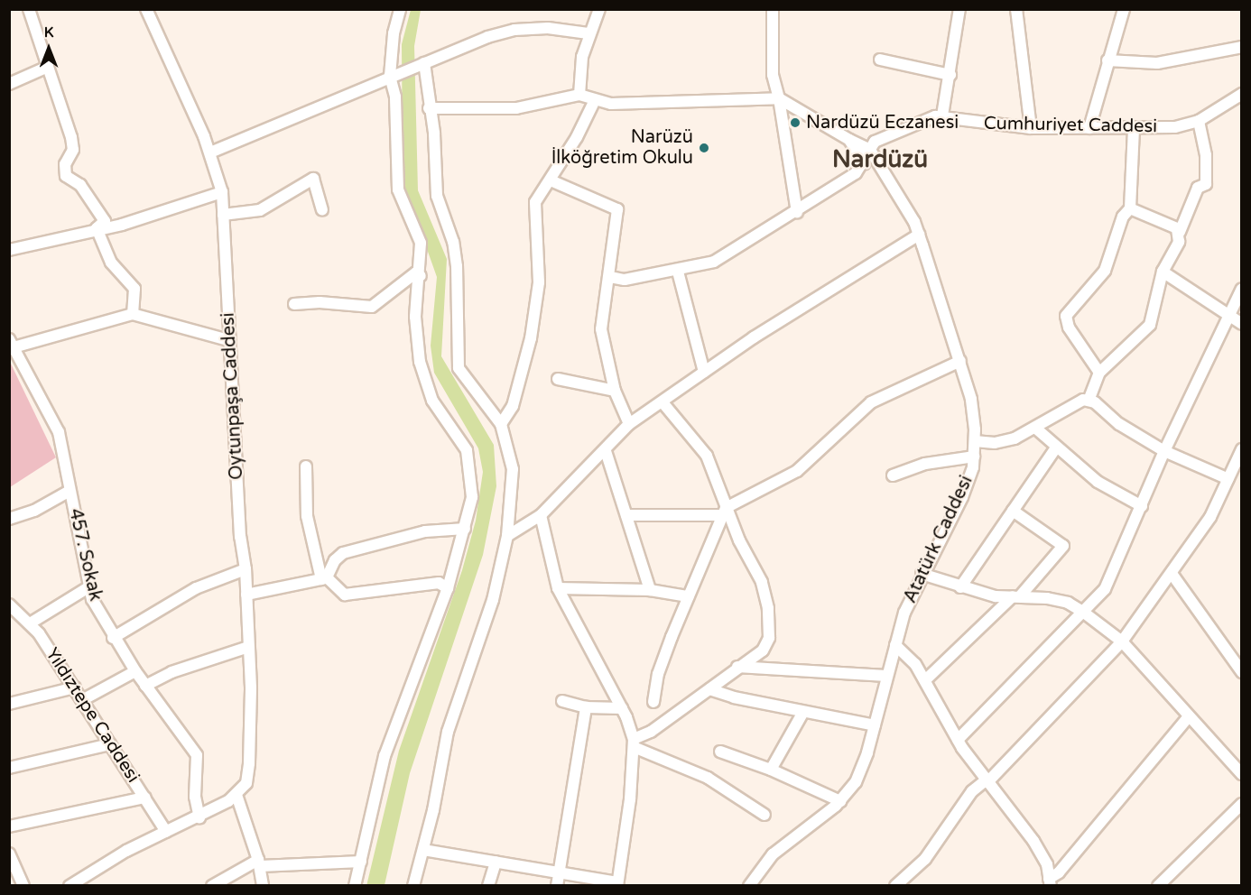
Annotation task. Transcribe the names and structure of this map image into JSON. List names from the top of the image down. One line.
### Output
{"streets":{"street":["Cumhuriyet Caddesi","Oytunpaşa Caddesi","Atatürk Caddesi","457. Sokak","Yıldıztepe Caddesi"]},"districts":["Nardüzü"],"places":["Nardüzü Eczanesi","Narüzü İlköğretim Okulu"],"north":"top"}
